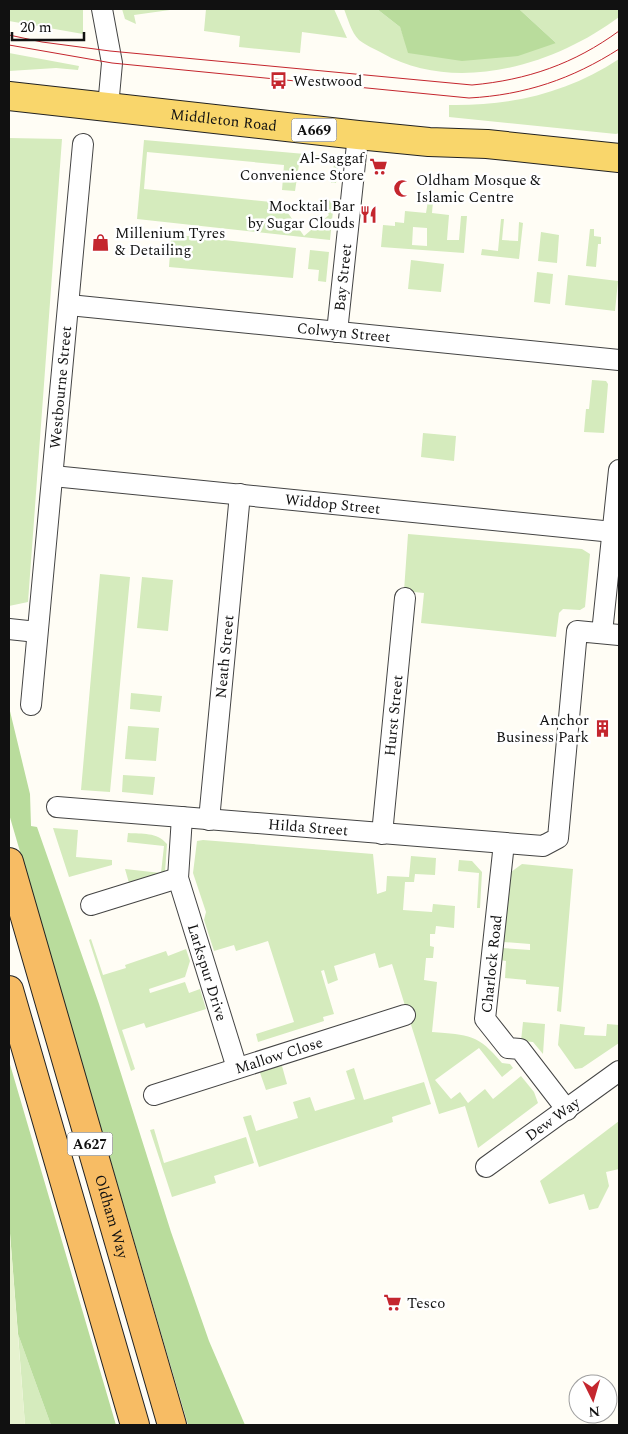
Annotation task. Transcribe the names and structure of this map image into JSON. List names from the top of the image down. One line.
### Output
{"streets":{"highway":["A627","Oldham Way"],"main road":["Middleton Road","A669"],"street":["Bay Street","Colwyn Street","Westbourne Street","Widdop Street","Neath Street","Hurst Street","Hilda Street","Charlock Road","Larkspur Drive","Mallow Close","Dew Way"]},"crossings":[["Middleton Road","Bay Street"],["Bay Street","Colwyn Street"],["Colwyn Street","Westbourne Street"],["Westbourne Street","Widdop Street"],["Widdop Street","Neath Street"],["Neath Street","Hilda Street"],["Hurst Street","Hilda Street"],["Hilda Street","Charlock Road"],["Hilda Street","Larkspur Drive"],["Charlock Road","Dew Way"],["Larkspur Drive","Mallow Close"]],"places":{"bus stop":["Westwood"],"supermarket":["Al-Saggaf Convenience Store","Tesco"],"mosque":["Oldham Mosque & Islamic Centre"],"restaurant":["Mocktail Bar by Sugar Clouds"],"shop":["Millenium Tyres & Detailing"],"building":["Anchor Business Park"]},"scale_bar":"20 m","north":"bottom"}
